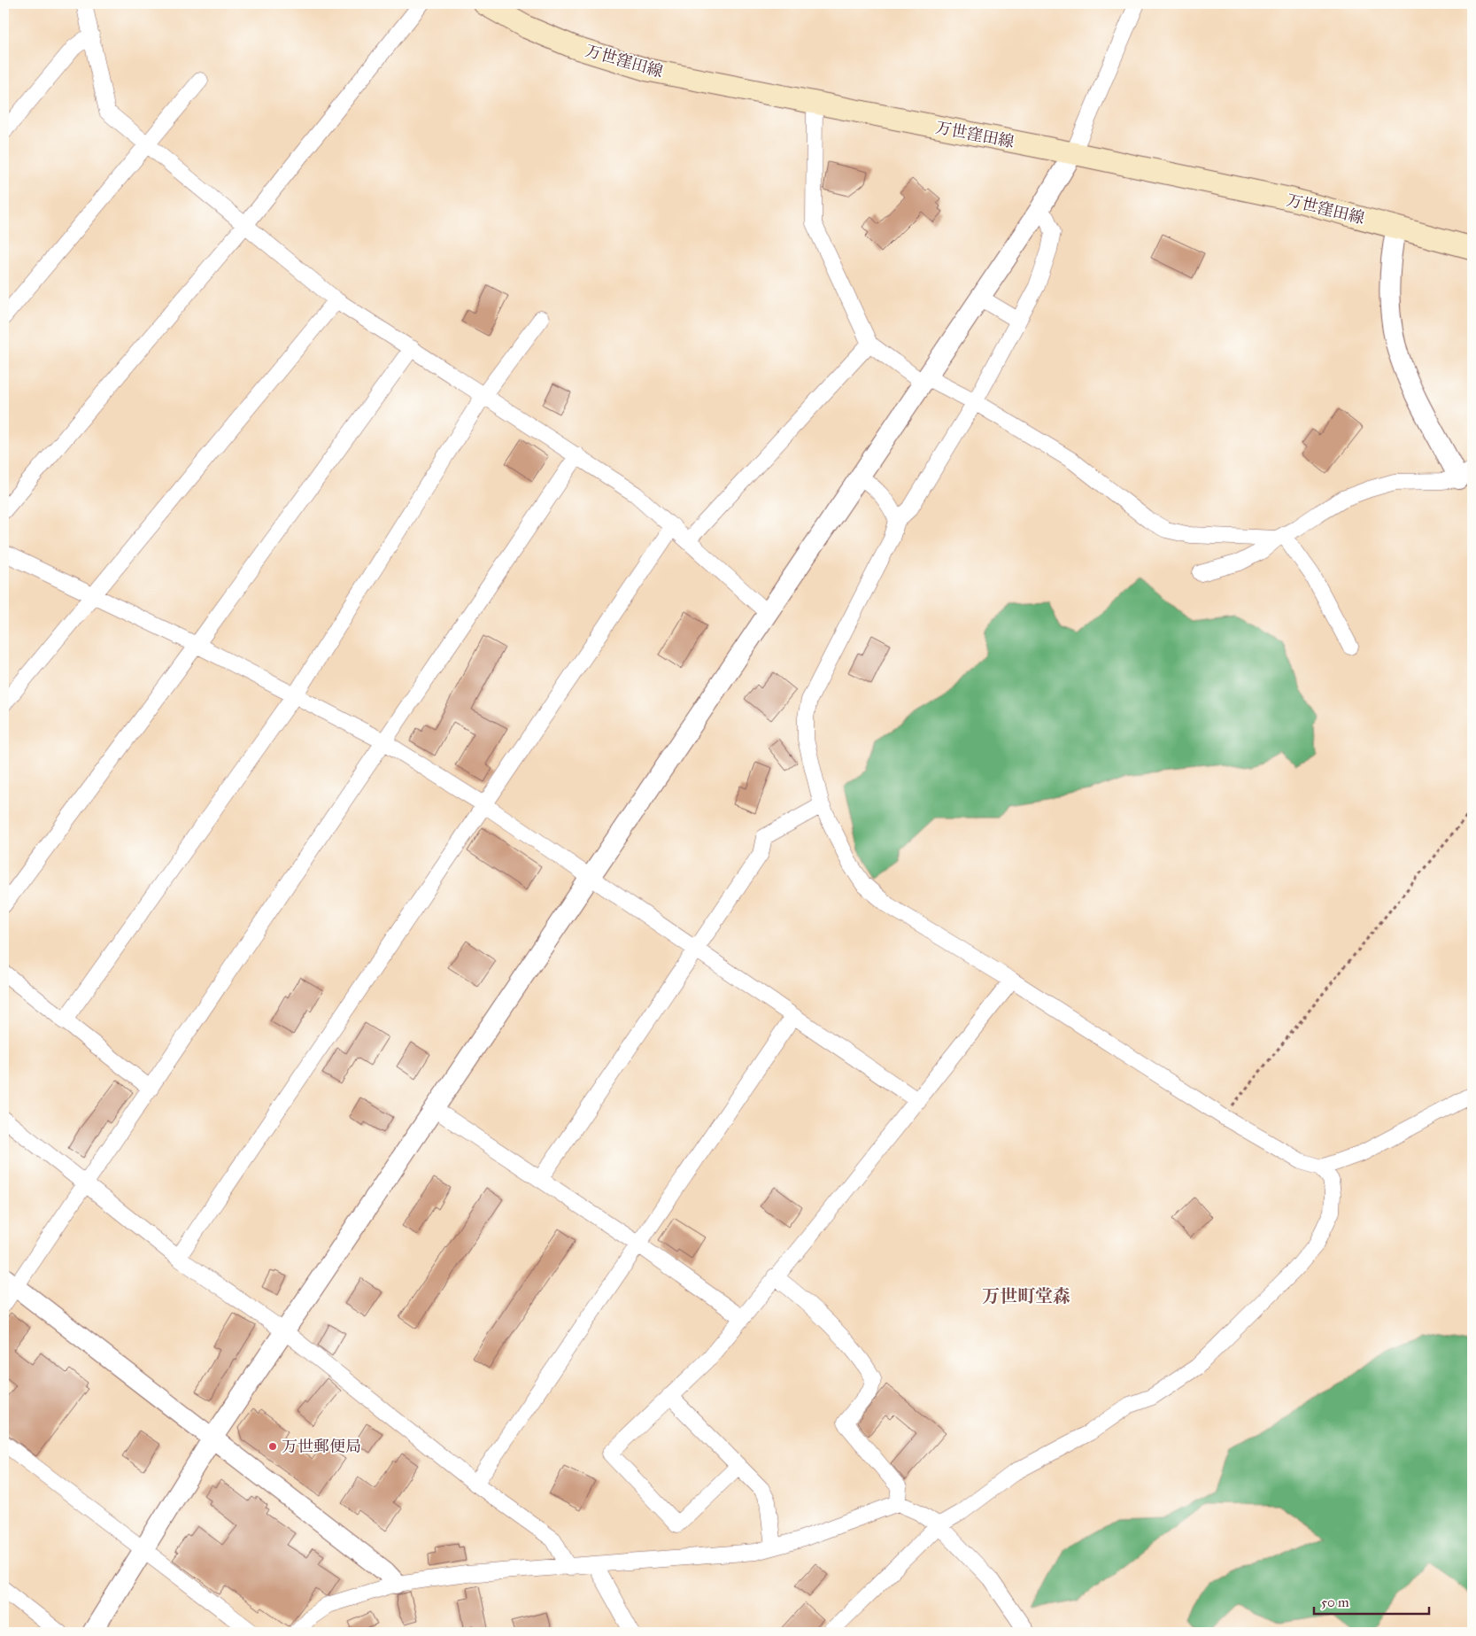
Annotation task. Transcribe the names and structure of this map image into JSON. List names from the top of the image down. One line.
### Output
{"streets":{"main road":["万世窪田線"]},"districts":["万世町堂森"],"places":["万世郵便局"],"scale_bar":"50 m"}
